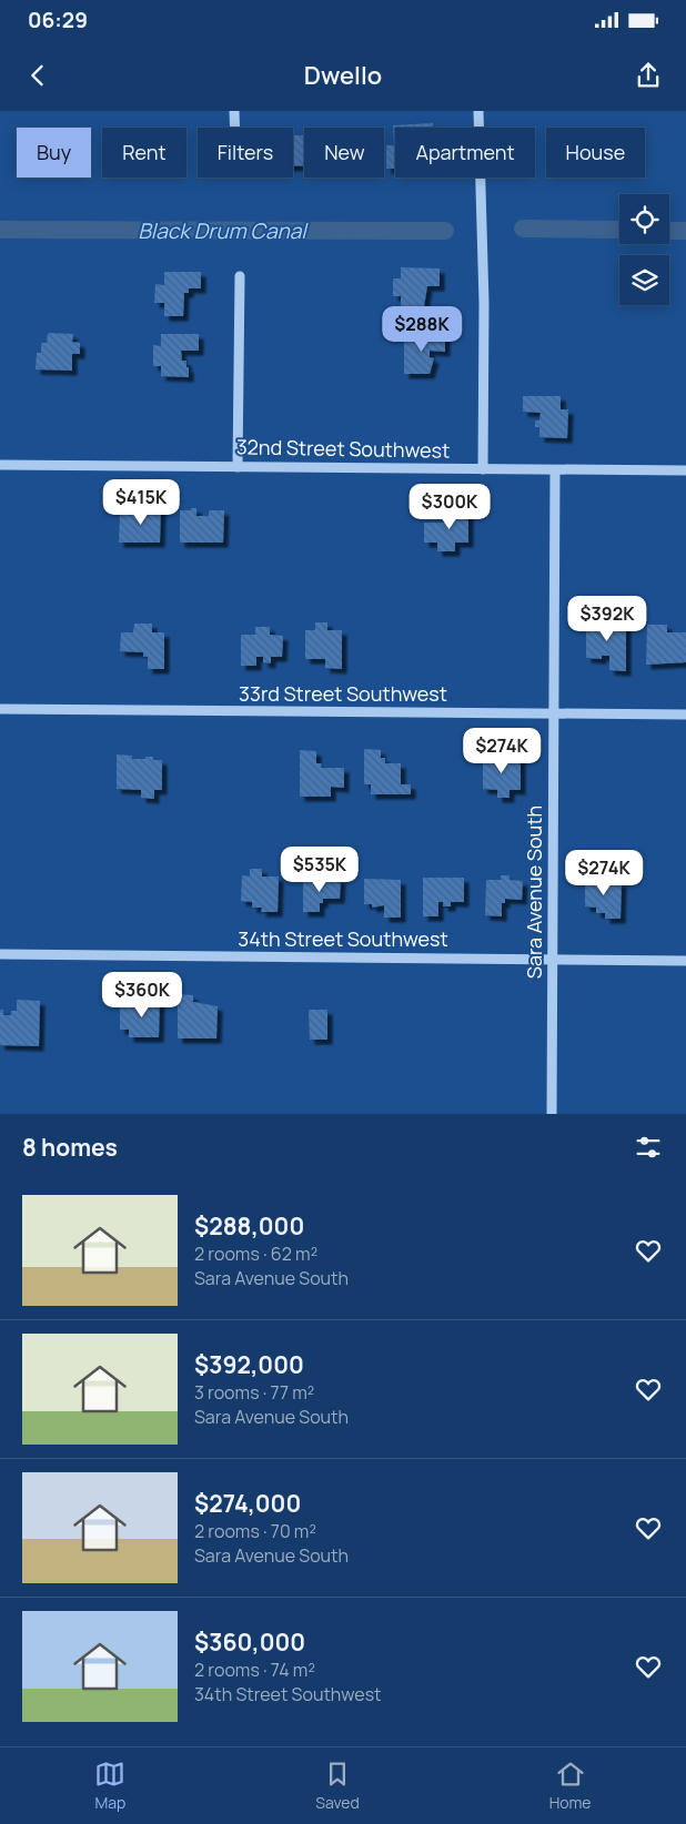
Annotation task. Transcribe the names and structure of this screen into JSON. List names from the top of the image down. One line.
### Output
{"streets":{"street":["32nd Street Southwest","33rd Street Southwest","Sara Avenue South","34th Street Southwest"]},"crossings":[["32nd Street Southwest","Sara Avenue South"],["33rd Street Southwest","Sara Avenue South"],["Sara Avenue South","34th Street Southwest"]],"water":["Black Drum Canal"],"page":{"status":"06:29","header":"Dwello","chip":["Buy","Rent","Filters","New","Apartment","House"],"price":["$288K","$415K","$300K","$392K","$274K","$535K","$274K","$360K"],"heading":"8 homes","list":[{"name":"$288,000","note":"2 rooms · 62 m² · Sara Avenue South"},{"name":"$392,000","note":"3 rooms · 77 m² · Sara Avenue South"},{"name":"$274,000","note":"2 rooms · 70 m² · Sara Avenue South"},{"name":"$360,000","note":"2 rooms · 74 m² · 34th Street Southwest"}],"tabs":["Map","Saved","Home"]}}
